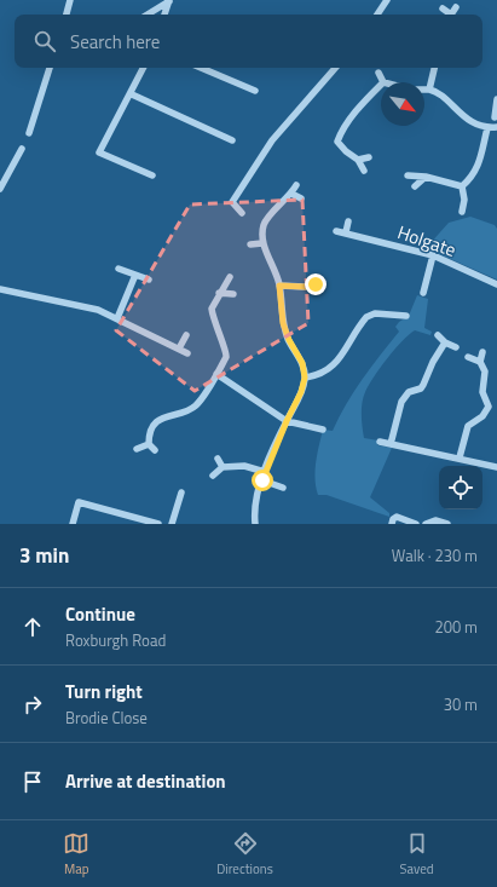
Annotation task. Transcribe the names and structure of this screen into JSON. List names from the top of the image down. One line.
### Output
{"streets":{"street":["Holgate"]},"north":"bottom right","page":{"search":"Search here","heading":["3 min","Walk · 230 m"],"list":[["Continue","Roxburgh Road","200 m"],["Turn right","Brodie Close","30 m"],"Arrive at destination"],"nav":["Map","Directions","Saved"]}}
